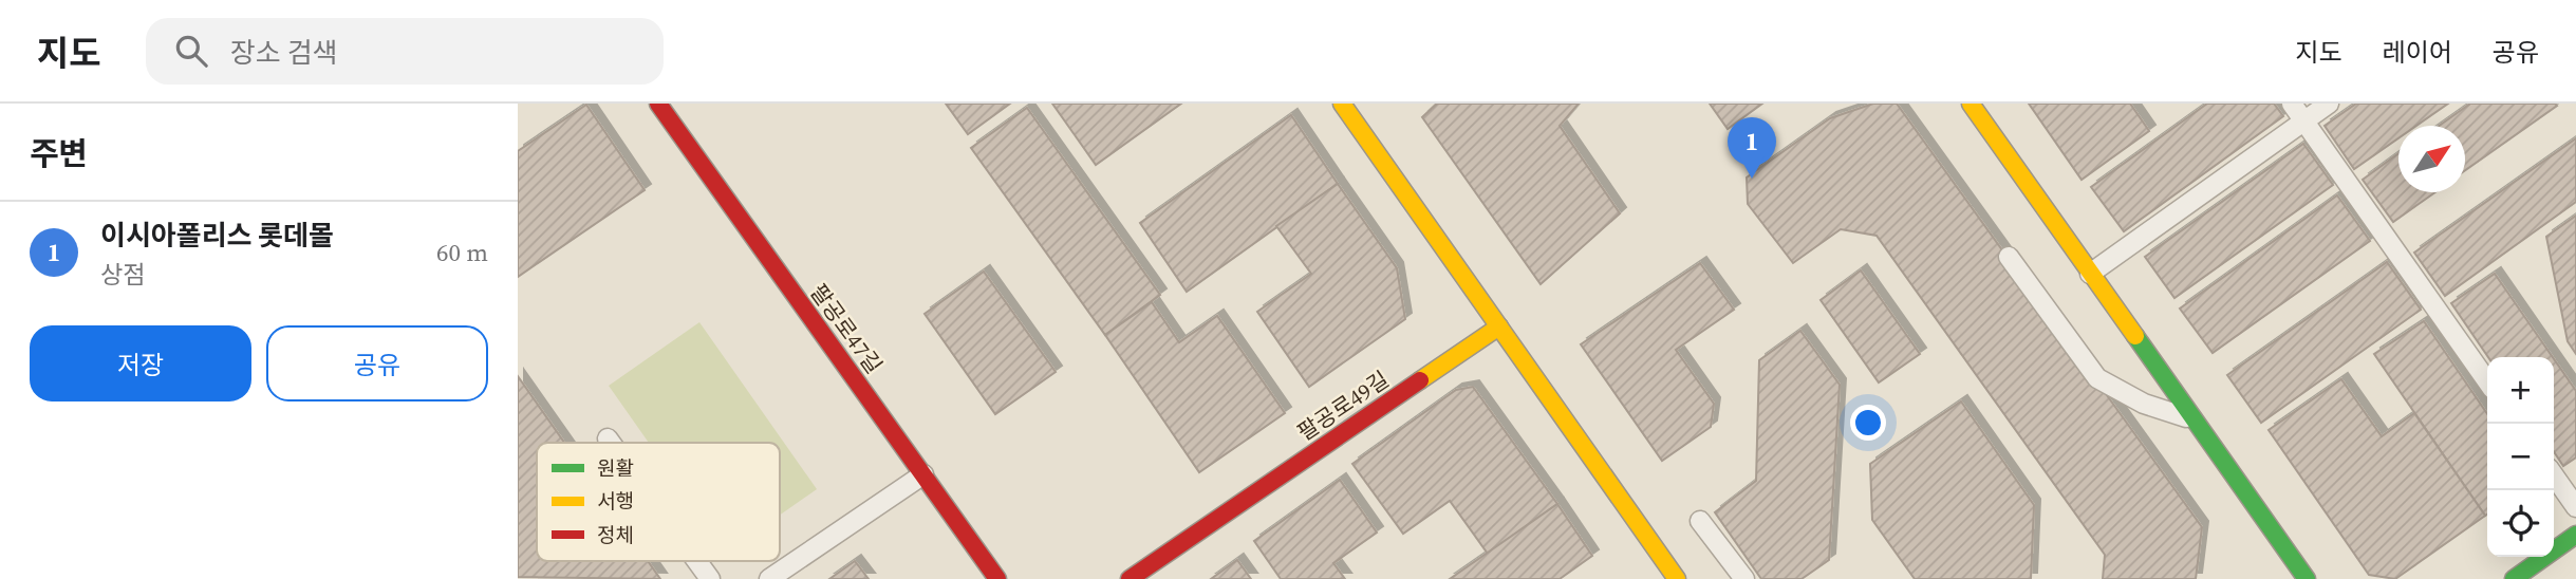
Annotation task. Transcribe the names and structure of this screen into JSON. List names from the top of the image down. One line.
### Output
{"streets":{"street":["팔공로47길","팔공로49길"]},"legend":["원활","서행","정체"],"north":"top right","page":{"header":"지도","search":"장소 검색","nav":["지도","레이어","공유"],"heading":"주변","pins":"1","list":[{"mark":"1","name":"이시아폴리스 롯데몰","note":"상점","value":"60 m"}],"buttons":["저장","공유"],"map_buttons":["+","−"]}}
